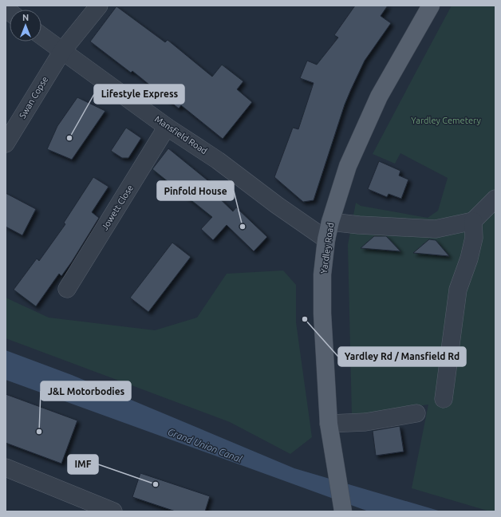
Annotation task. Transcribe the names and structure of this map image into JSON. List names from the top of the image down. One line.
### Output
{"streets":{"main road":["Yardley Road"],"street":["Swan Copse","Mansfield Road","Jowett Close"]},"crossings":[["Swan Copse","Mansfield Road"],["Mansfield Road","Jowett Close"],["Mansfield Road","Yardley Road"]],"water":["Grand Union Canal"],"parks":["Yardley Cemetery"],"places":["Lifestyle Express","Pinfold House","Yardley Rd / Mansfield Rd","J&L Motorbodies","IMF"],"north":"top"}
